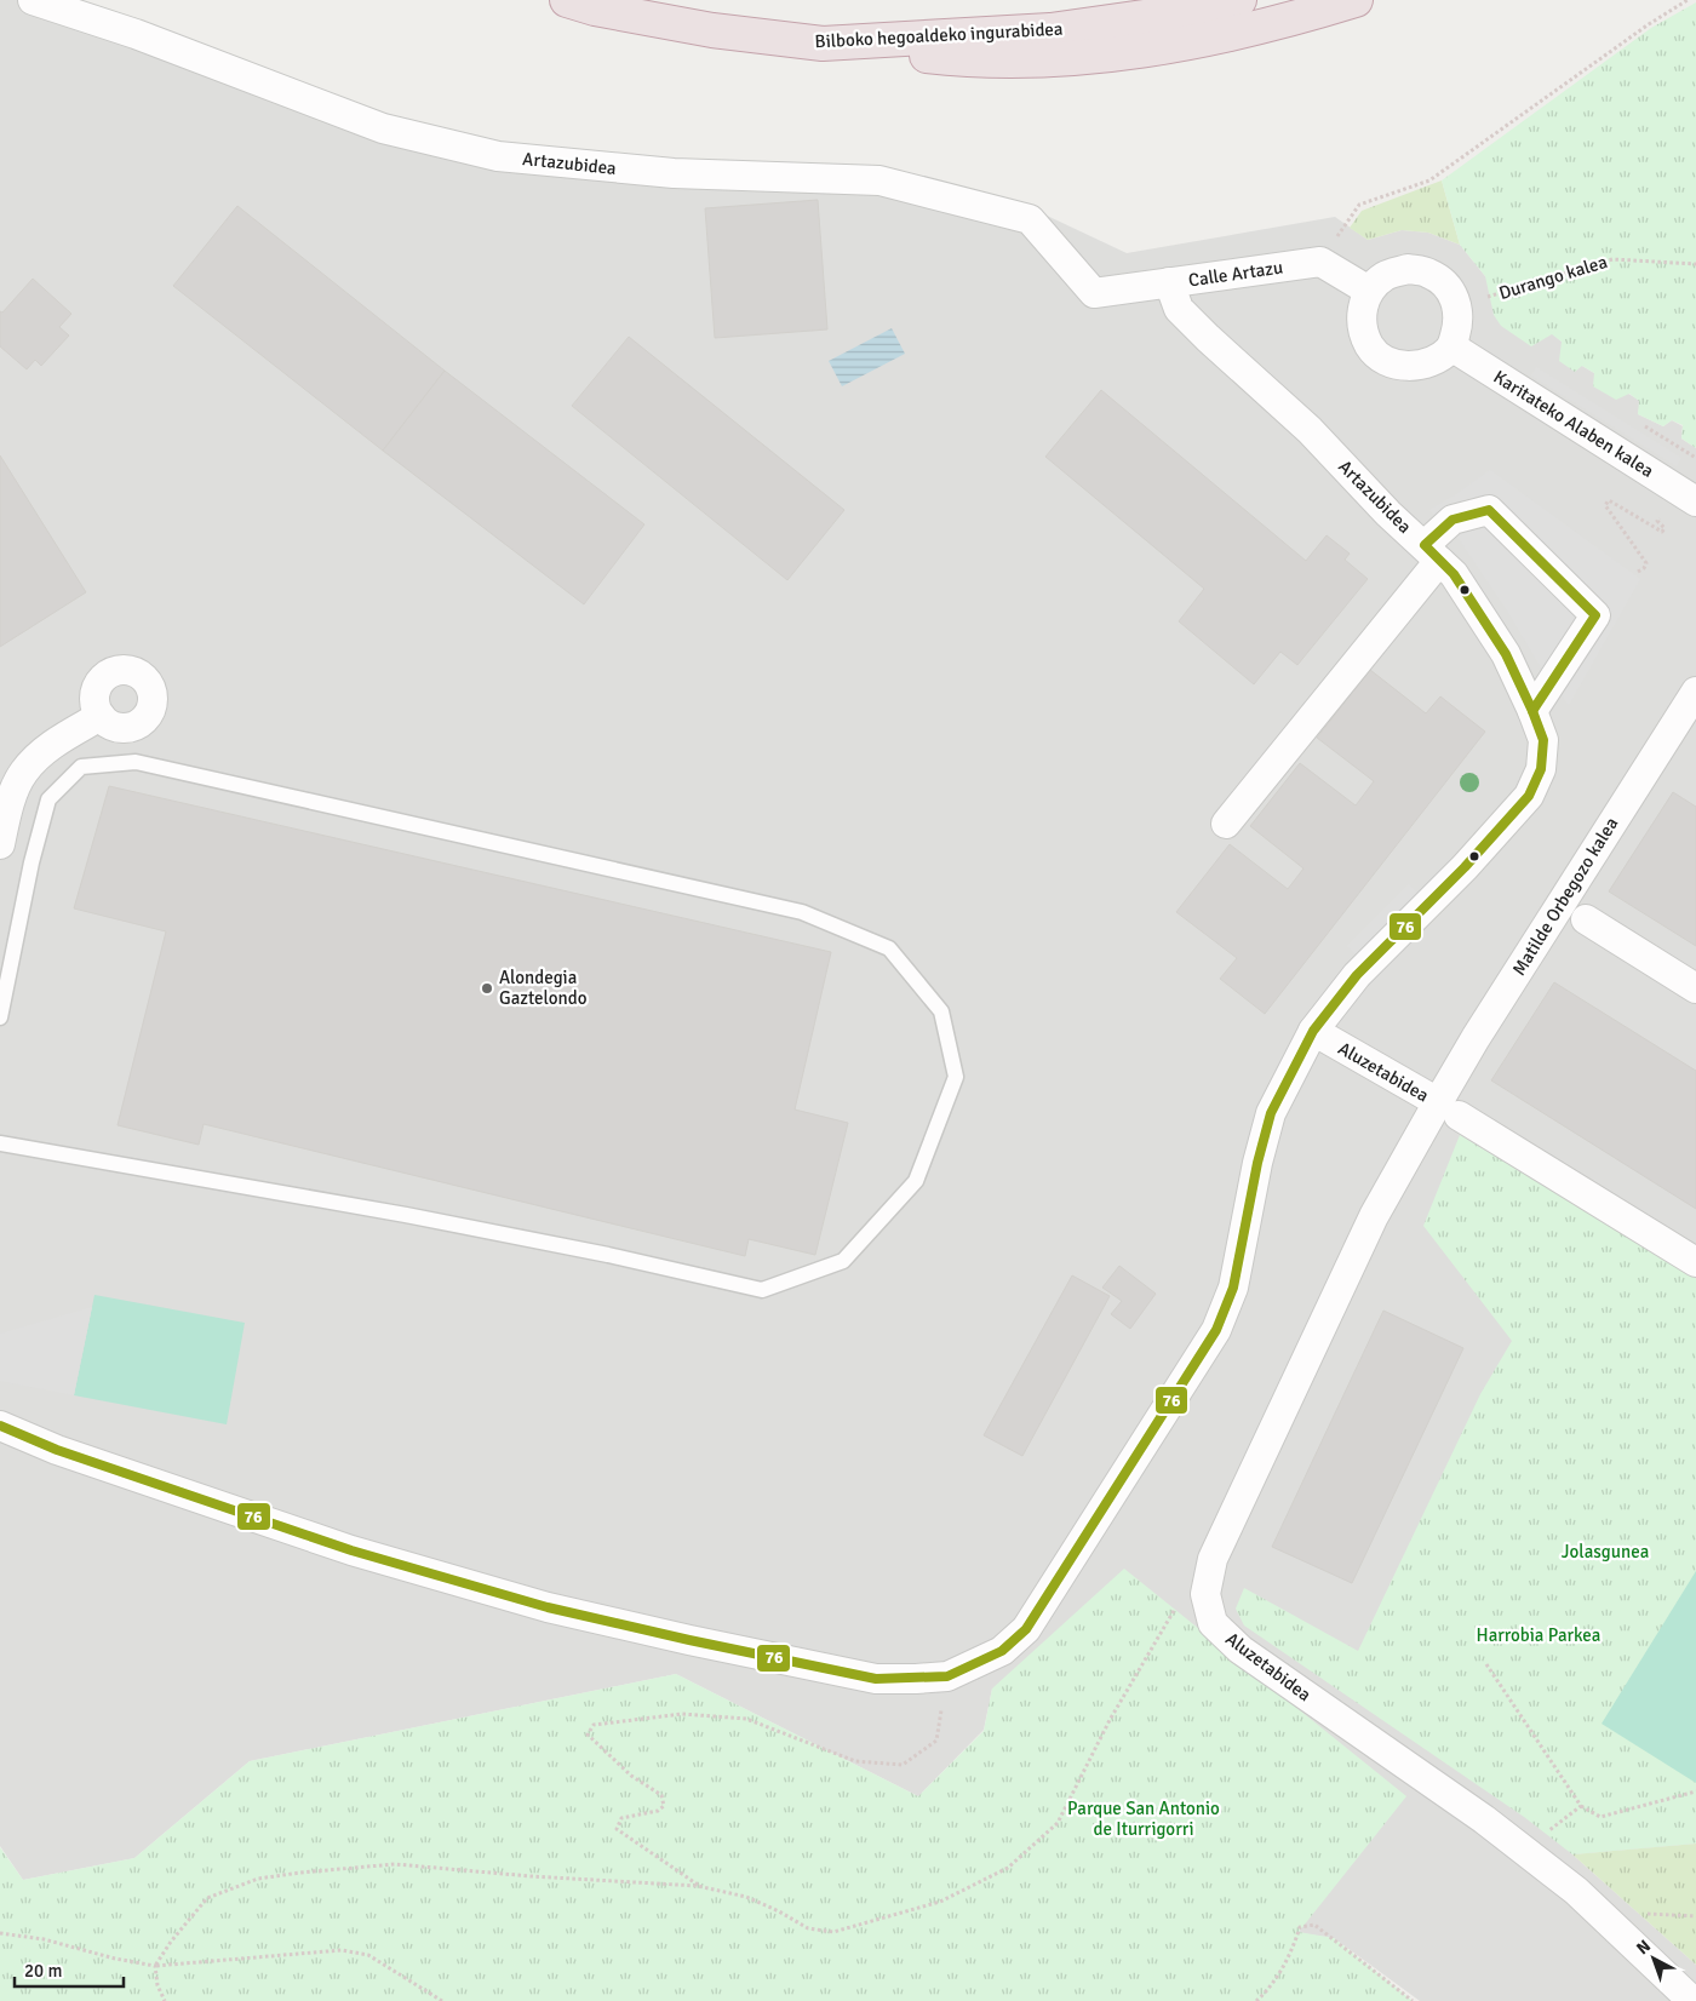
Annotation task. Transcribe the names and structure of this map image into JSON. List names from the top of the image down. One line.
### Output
{"streets":{"highway":["Bilboko hegoaldeko ingurabidea"],"street":["Artazubidea","Calle Artazu","Karitateko Alaben kalea","Matilde Orbegozo kalea","Aluzetabidea"],"path":["Durango kalea"]},"crossings":[["Artazubidea","Calle Artazu"],["Artazubidea","Aluzetabidea"],["Matilde Orbegozo kalea","Aluzetabidea"]],"parks":["Jolasgunea","Harrobia Parkea","Parque San Antonio de Iturrigorri"],"places":["Alondegia Gaztelondo"],"lines":["transit line 76"],"scale_bar":"20 m","north":"top left"}
